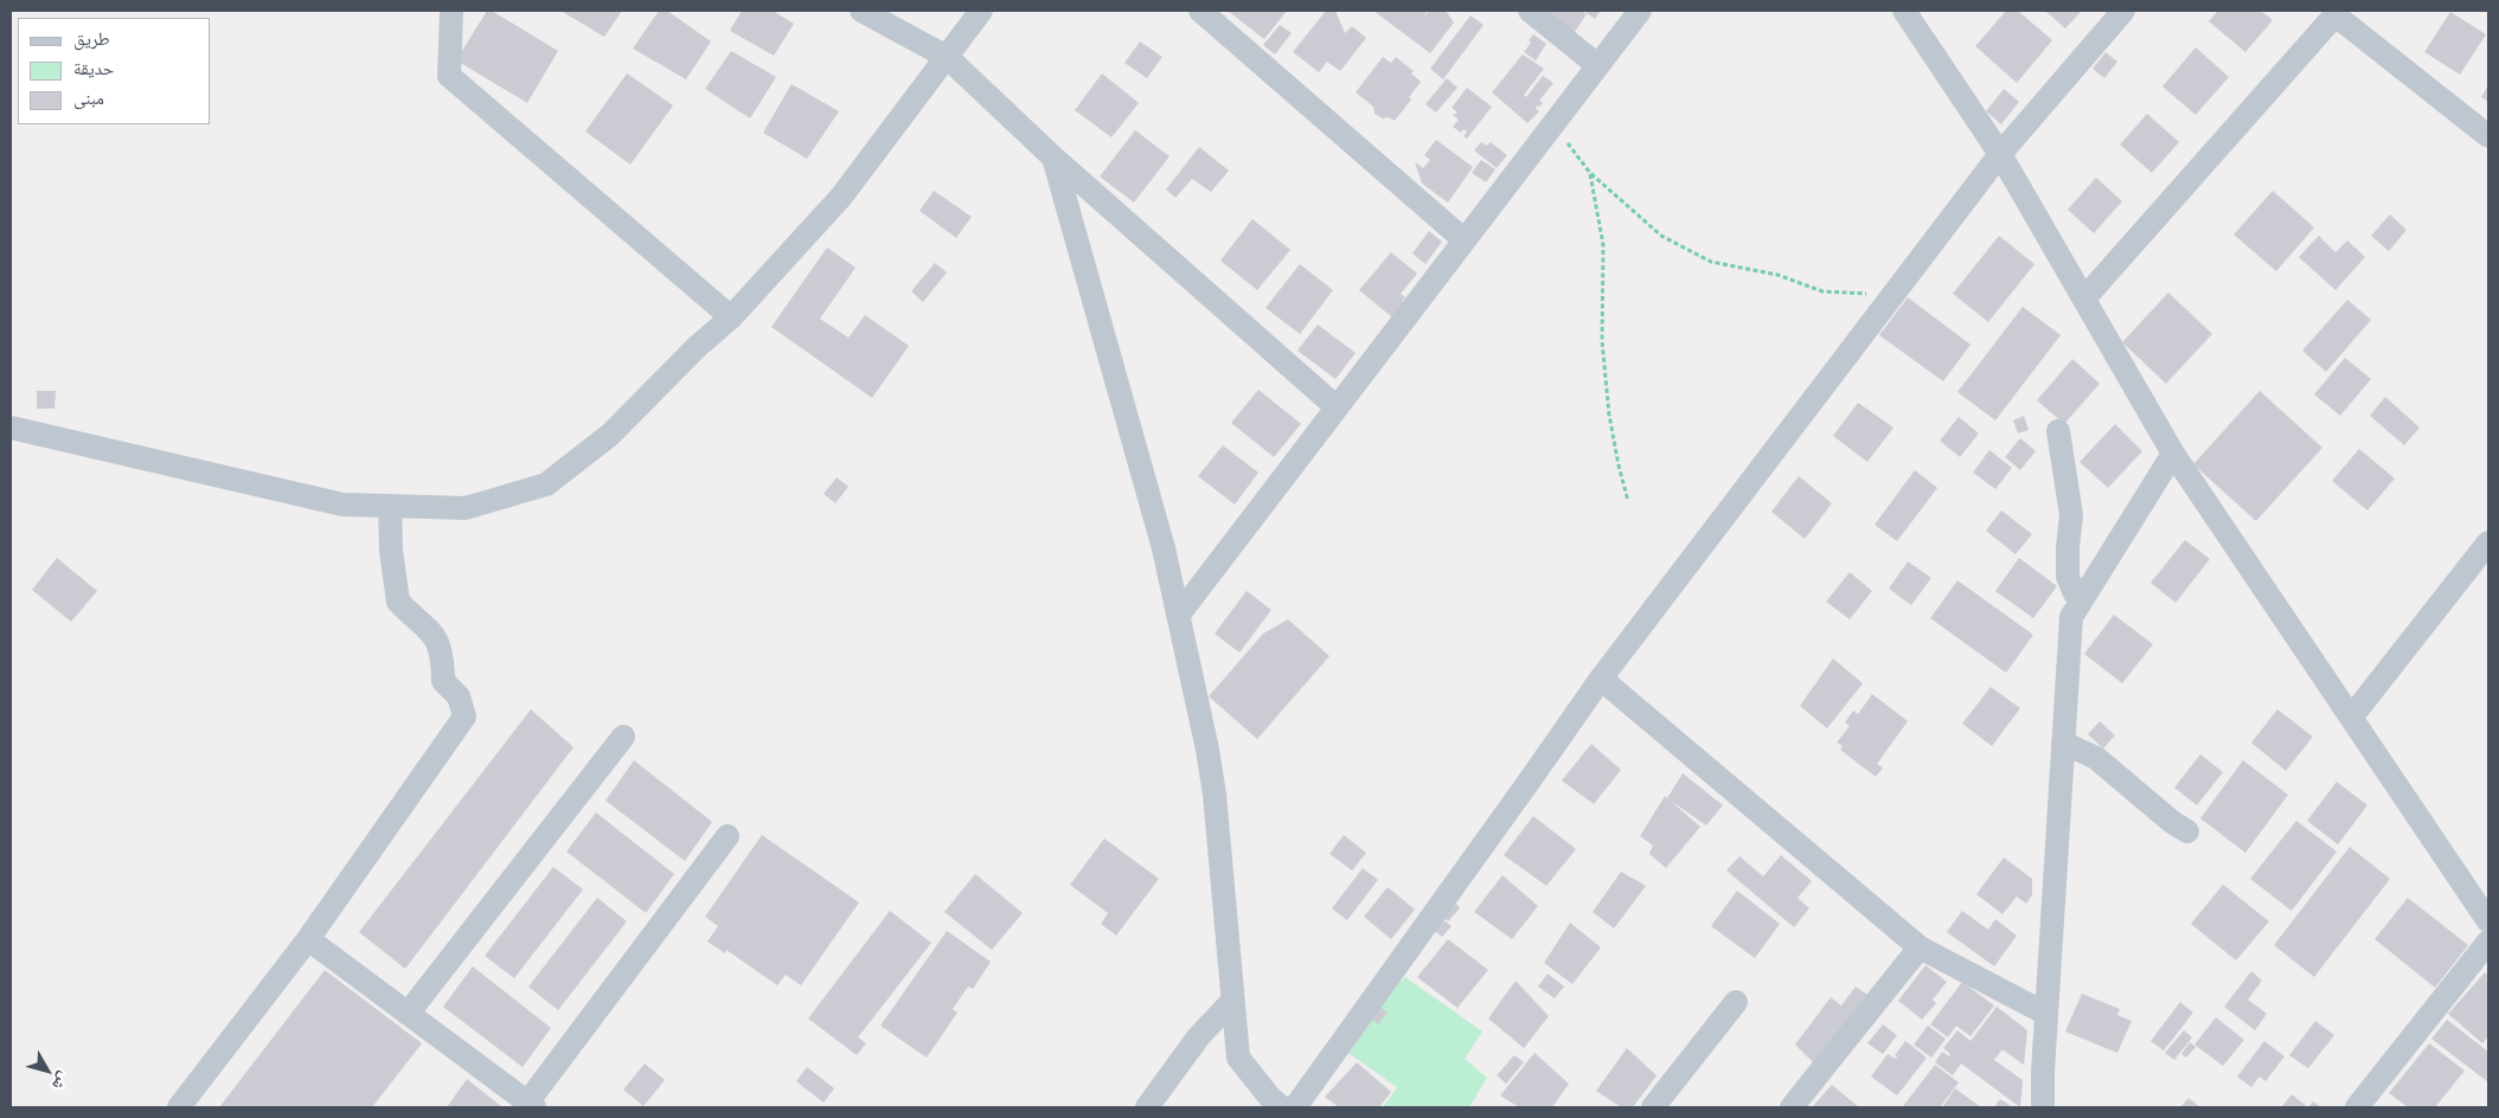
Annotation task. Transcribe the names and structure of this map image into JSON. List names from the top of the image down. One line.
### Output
{"legend":["طريق","حديقة","مبنى"],"north":"bottom right"}
